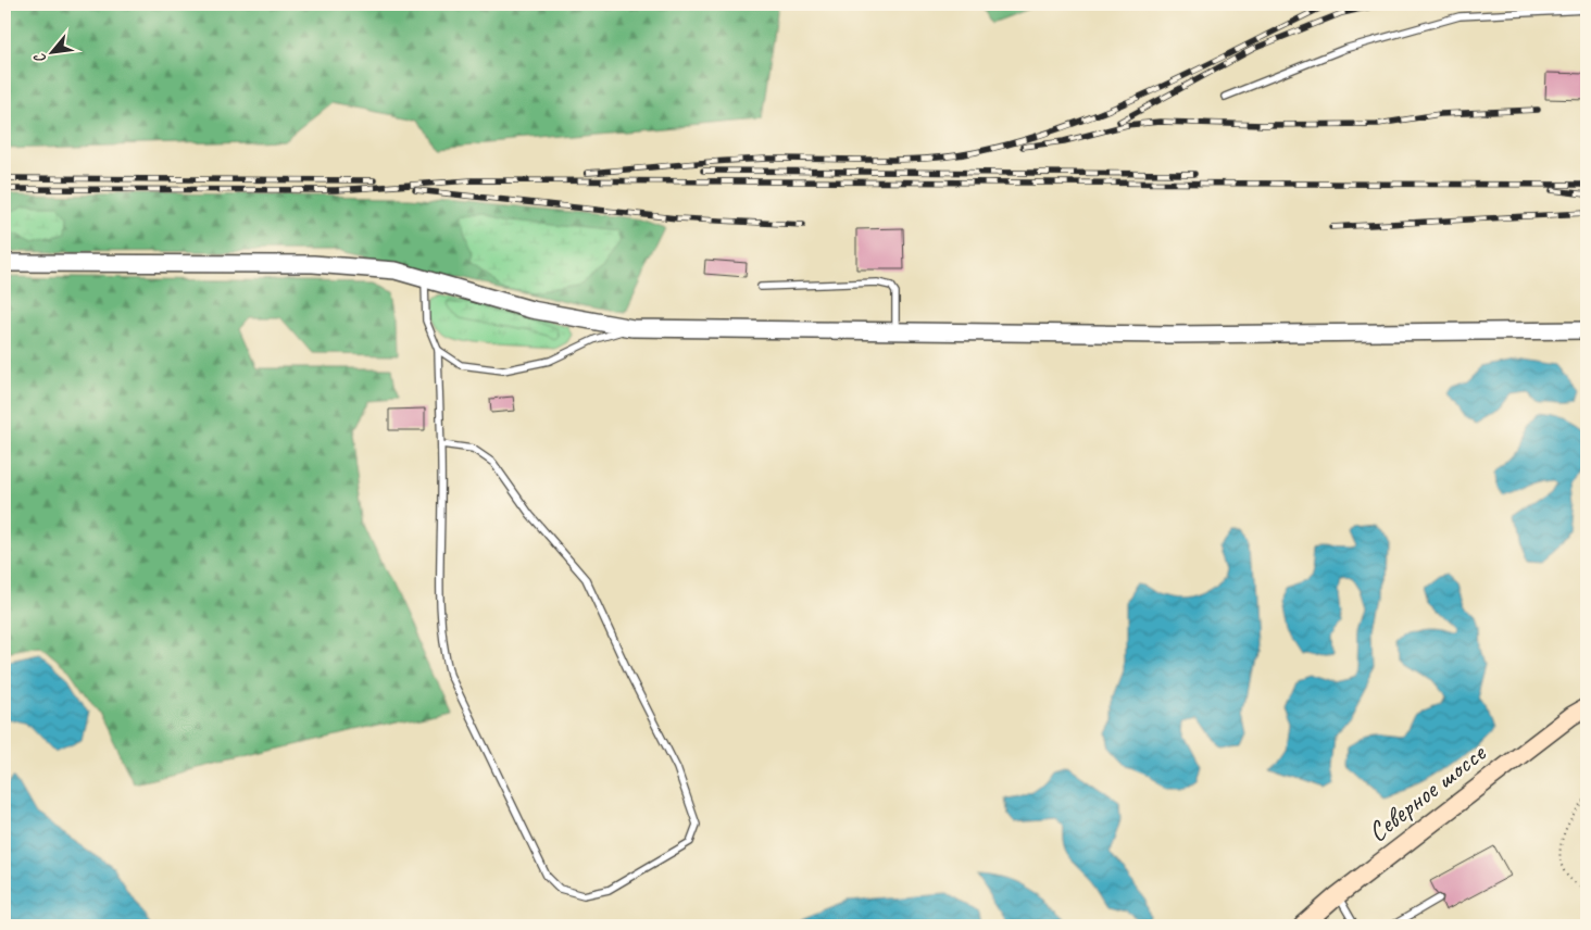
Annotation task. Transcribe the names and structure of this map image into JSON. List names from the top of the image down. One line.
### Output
{"streets":{"main road":["Северное шоссе"]},"north":"bottom left"}
